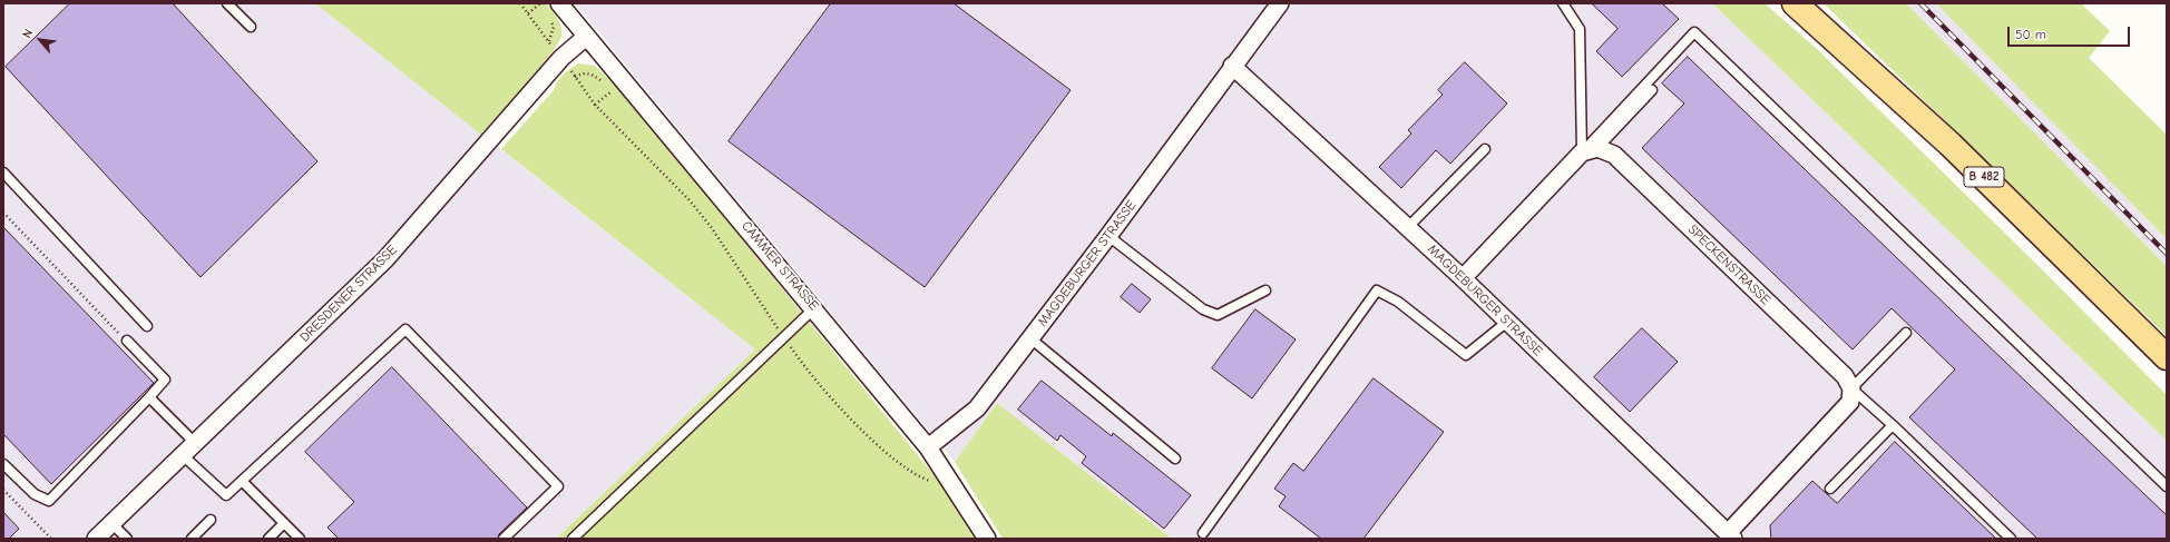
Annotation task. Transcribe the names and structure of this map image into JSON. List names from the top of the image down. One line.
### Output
{"streets":{"main road":["B 482"],"street":["MAGDEBURGER STRASSE","SPECKENSTRASSE","CAMMER STRASSE","DRESDENER STRASSE"]},"crossings":[["MAGDEBURGER STRASSE","CAMMER STRASSE"],["CAMMER STRASSE","DRESDENER STRASSE"]],"scale_bar":"50 m","north":"top left"}
